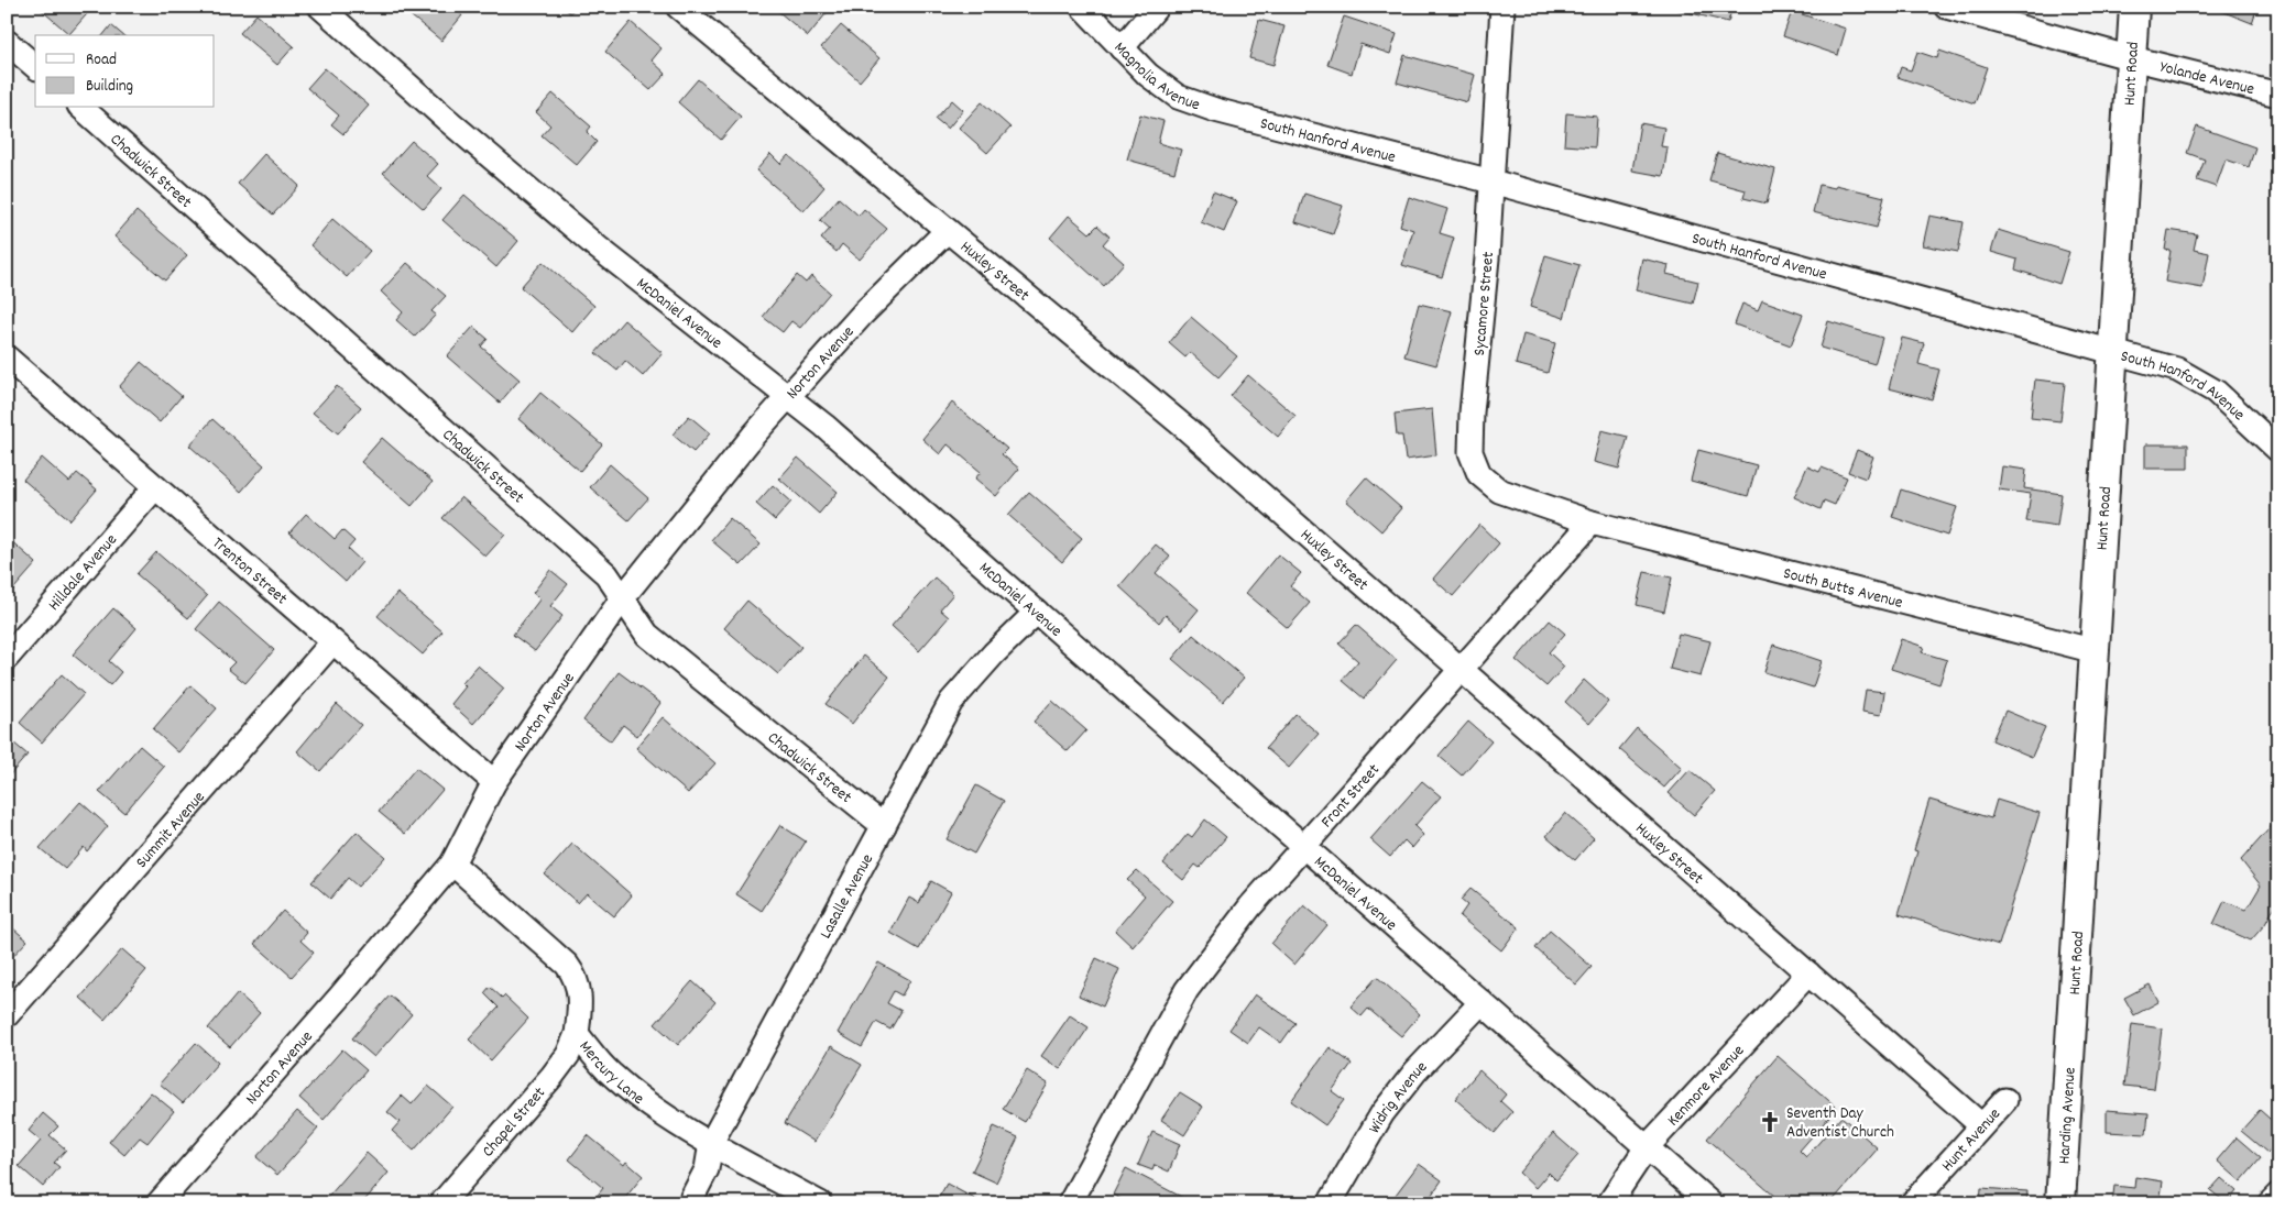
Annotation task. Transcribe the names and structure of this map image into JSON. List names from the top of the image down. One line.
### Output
{"streets":{"street":["Magnolia Avenue","Hunt Road","Yolande Avenue","South Hanford Avenue","Chadwick Street","Huxley Street","Sycamore Street","McDaniel Avenue","Norton Avenue","Trenton Street","Hilldale Avenue","South Butts Avenue","Front Street","Summit Avenue","Lasalle Avenue","Mercury Lane","Kenmore Avenue","Widrig Avenue","Harding Avenue","Chapel Street","Hunt Avenue"]},"crossings":[["Magnolia Avenue","South Hanford Avenue"],["Hunt Road","Yolande Avenue"],["Hunt Road","South Hanford Avenue"],["Hunt Road","South Butts Avenue"],["Hunt Road","Harding Avenue"],["South Hanford Avenue","Sycamore Street"],["Chadwick Street","Norton Avenue"],["Chadwick Street","Lasalle Avenue"],["Huxley Street","Norton Avenue"],["Huxley Street","Front Street"],["Huxley Street","Kenmore Avenue"],["Huxley Street","Hunt Avenue"],["Sycamore Street","South Butts Avenue"],["Sycamore Street","Front Street"],["McDaniel Avenue","Norton Avenue"],["McDaniel Avenue","Front Street"],["McDaniel Avenue","Lasalle Avenue"],["McDaniel Avenue","Kenmore Avenue"],["McDaniel Avenue","Widrig Avenue"],["Norton Avenue","Trenton Street"],["Norton Avenue","Mercury Lane"],["Trenton Street","Hilldale Avenue"],["Trenton Street","Summit Avenue"],["South Butts Avenue","Front Street"],["Lasalle Avenue","Mercury Lane"],["Mercury Lane","Chapel Street"]],"places":{"church":["Seventh Day Adventist Church"]},"legend":["Road","Building"]}
